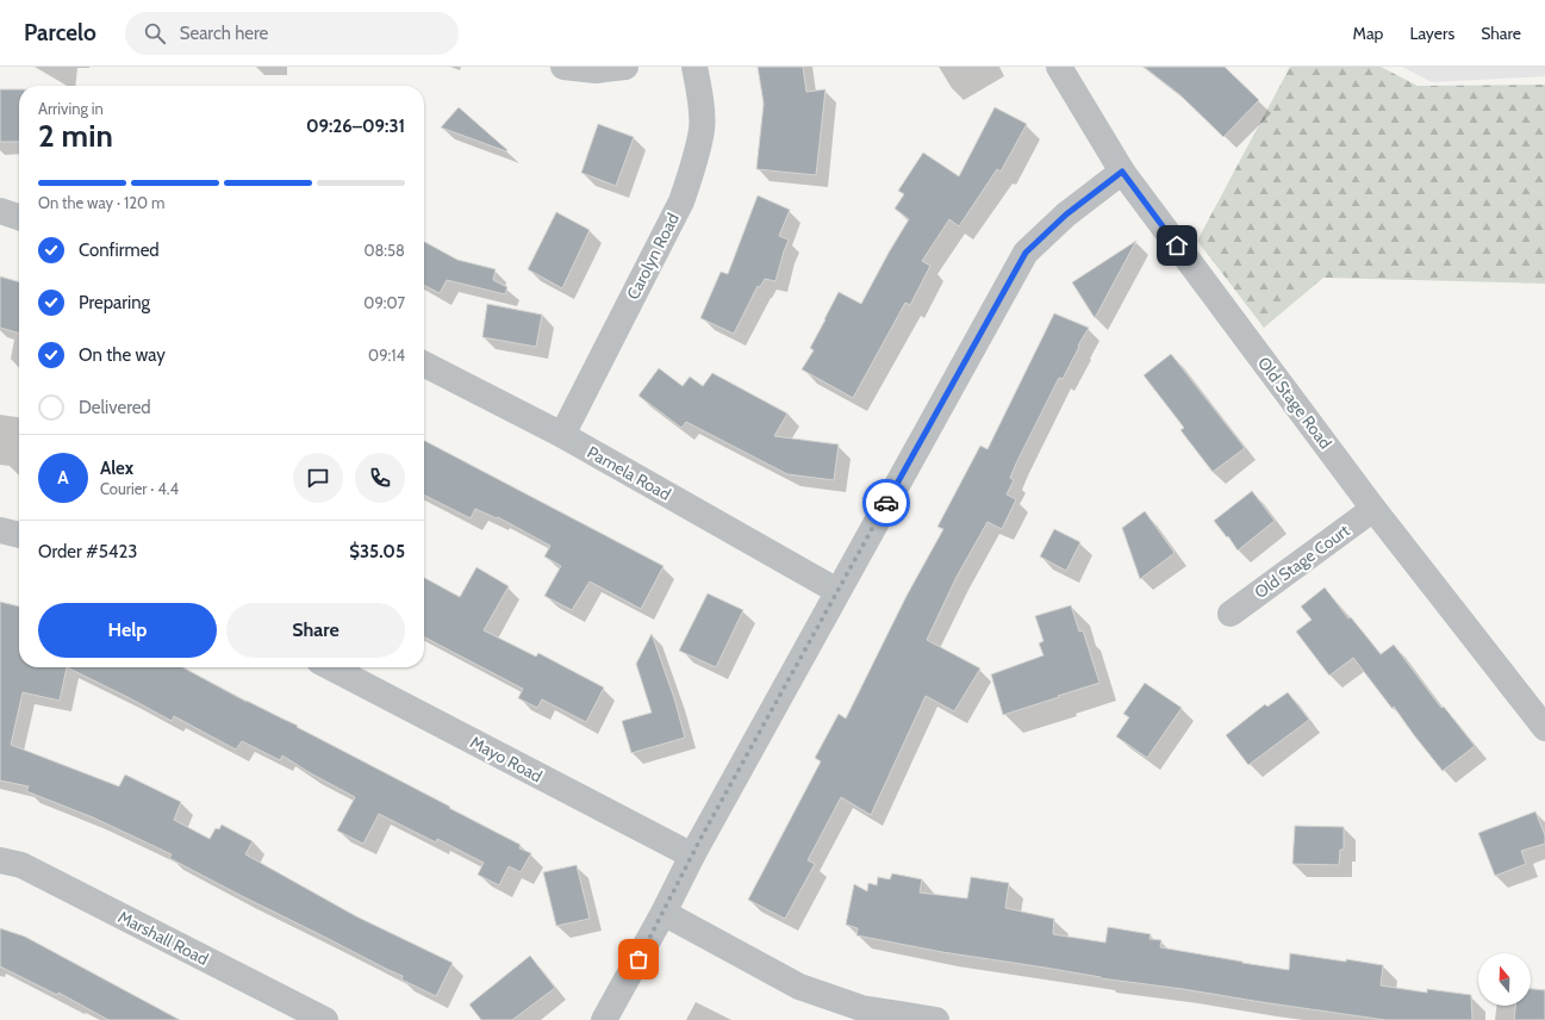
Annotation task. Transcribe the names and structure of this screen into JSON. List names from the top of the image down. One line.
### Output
{"streets":{"street":["Carolyn Road","Old Stage Road","Pamela Road","Old Stage Court","Mayo Road","Marshall Road"]},"crossings":[["Carolyn Road","Pamela Road"],["Old Stage Road","Old Stage Court"]],"north":"top","page":{"header":"Parcelo","search":"Search here","nav":["Map","Layers","Share"],"heading":["2 min","Arriving in","09:26–09:31"],"panel":["Alex","Courier · 4.4","Order #5423","$35.05"],"bar":"On the way · 120 m","list":[["Confirmed","08:58"],["Preparing","09:07"],["On the way","09:14"],"Delivered"],"round":"A","buttons":["Help","Share"]}}
